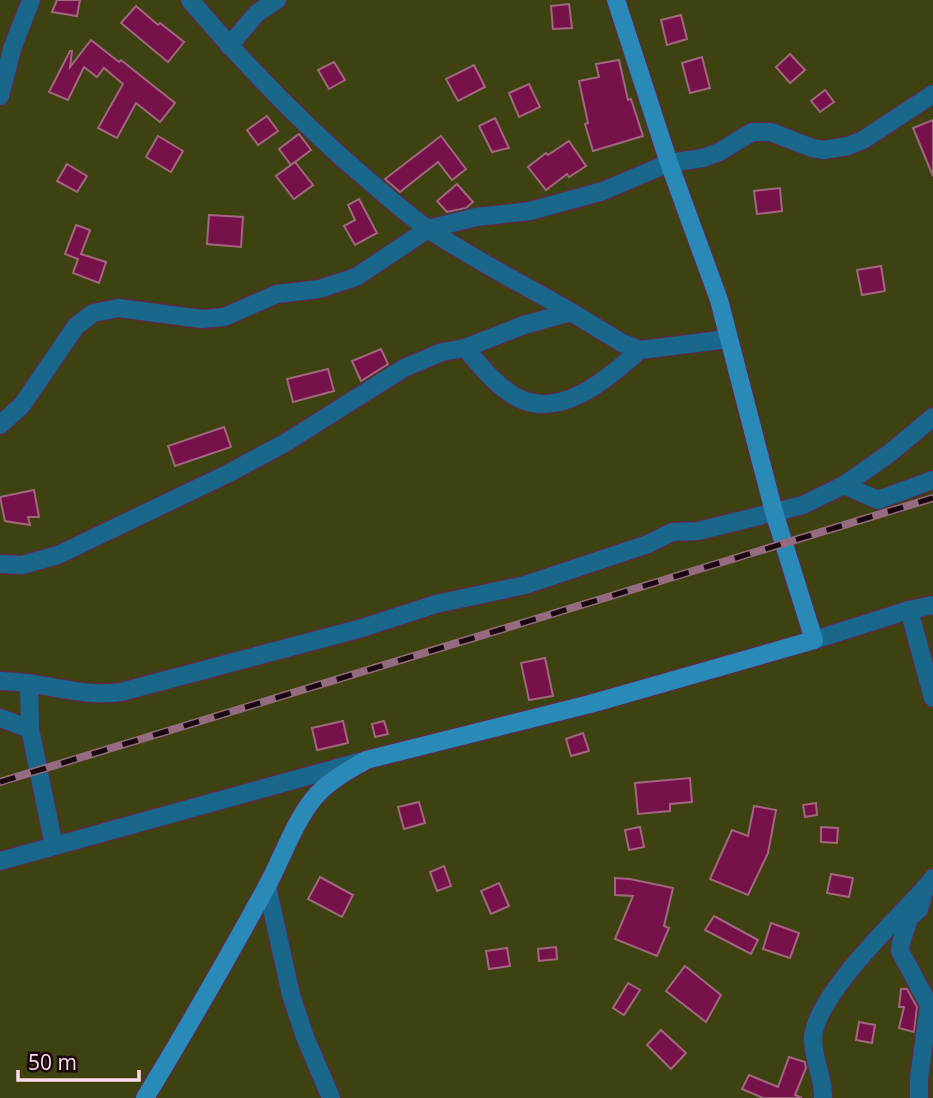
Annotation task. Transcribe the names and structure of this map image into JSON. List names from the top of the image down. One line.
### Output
{"scale_bar":"50 m"}
